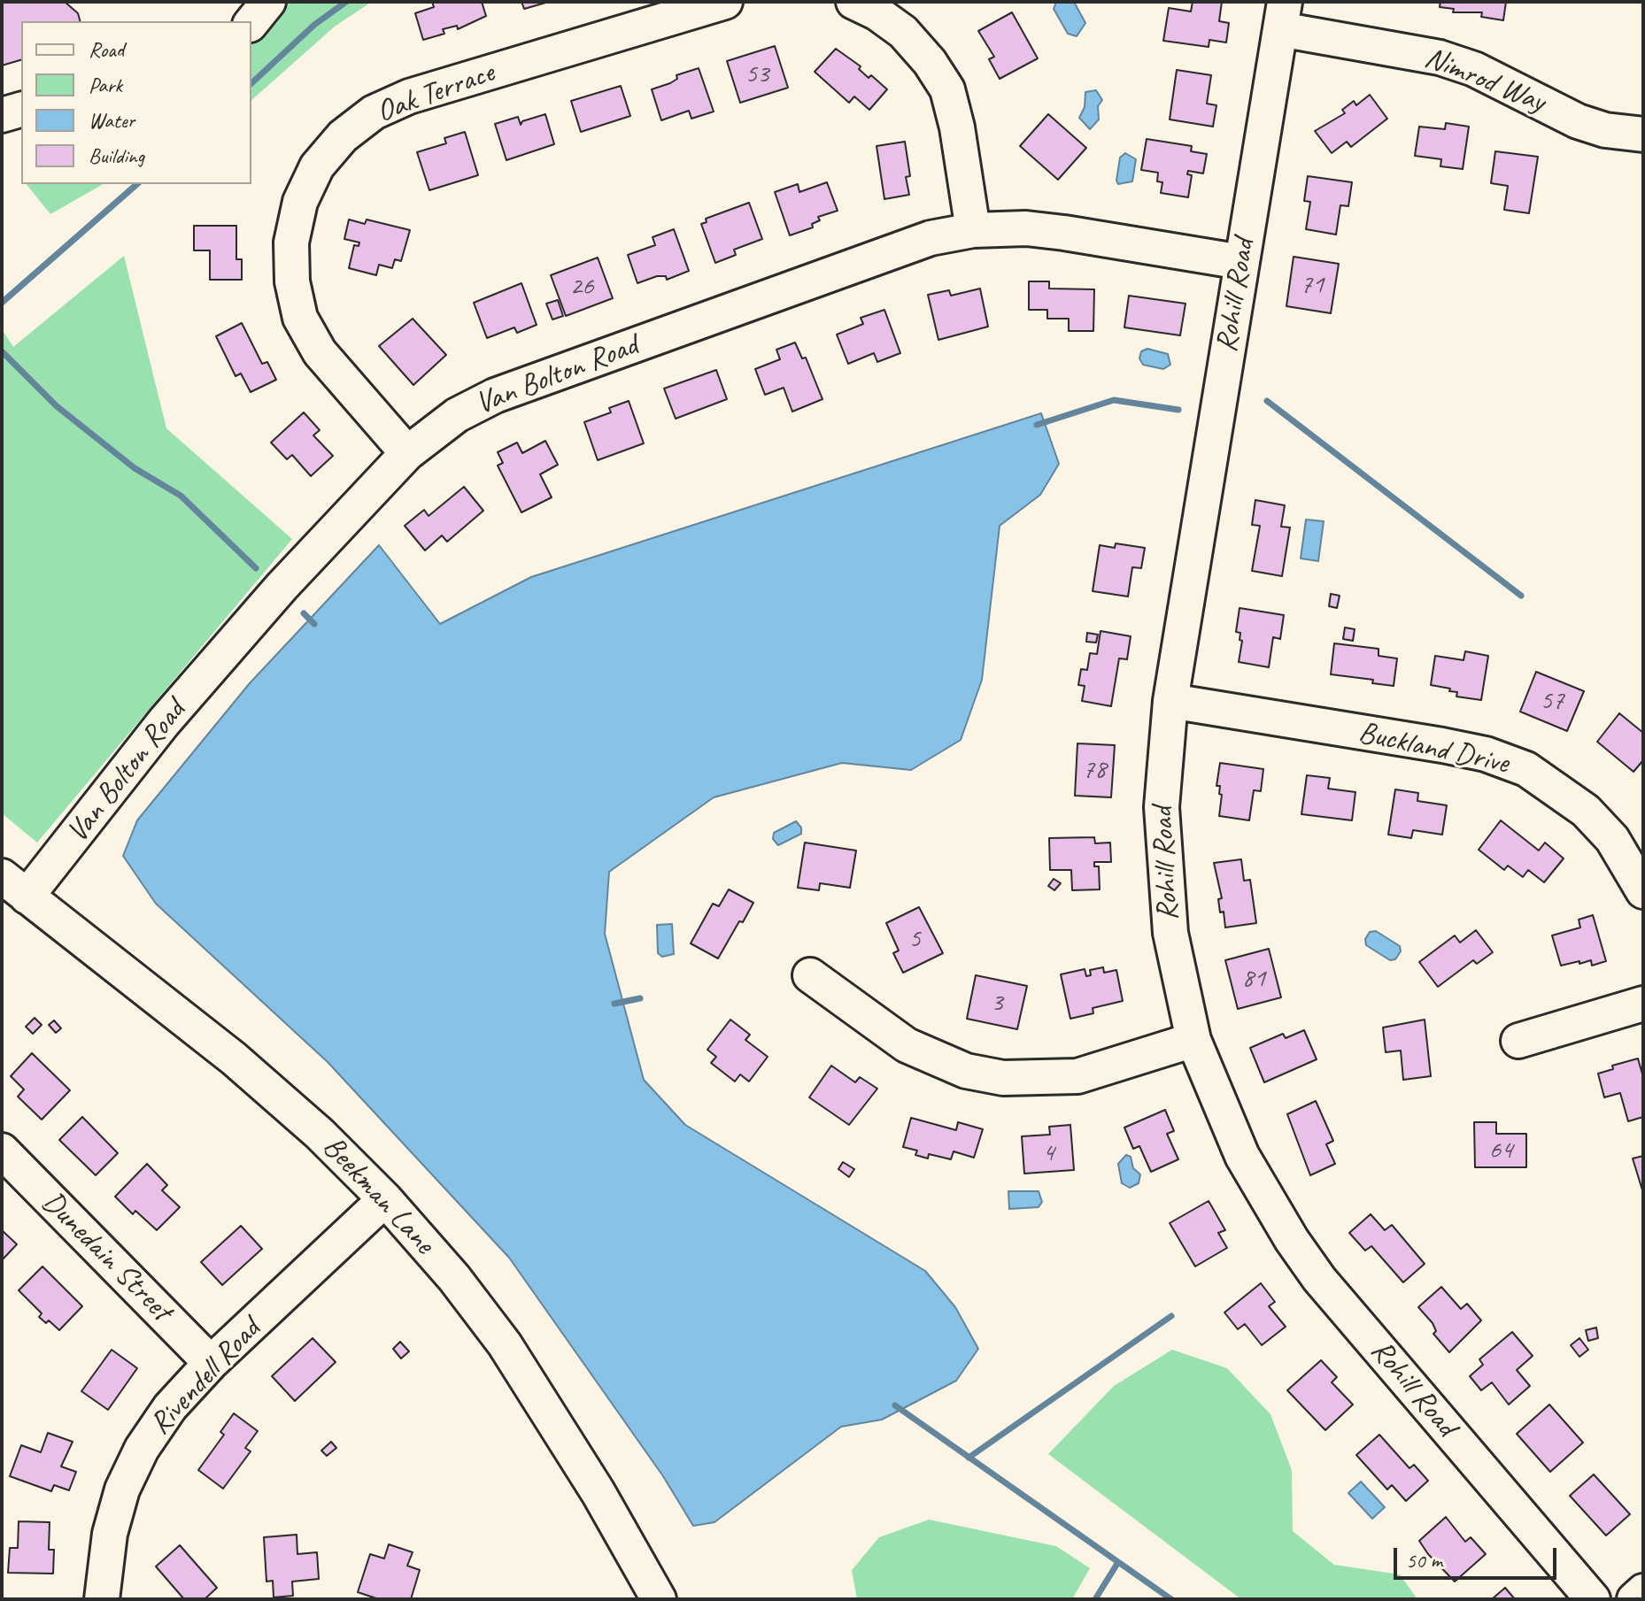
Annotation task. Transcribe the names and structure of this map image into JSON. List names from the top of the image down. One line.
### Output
{"streets":{"street":["Nimrod Way","Oak Terrace","Rohill Road","Van Bolton Road","Buckland Drive","Beekman Lane","Dunedain Street","Rivendell Road"]},"crossings":[["Nimrod Way","Rohill Road"],["Oak Terrace","Van Bolton Road"],["Rohill Road","Van Bolton Road"],["Rohill Road","Buckland Drive"],["Van Bolton Road","Beekman Lane"],["Beekman Lane","Rivendell Road"],["Dunedain Street","Rivendell Road"]],"house_numbers":["53","71","26","57","78","5","81","3","64","4"],"legend":["Road","Park","Water","Building"],"scale_bar":"50 m"}
